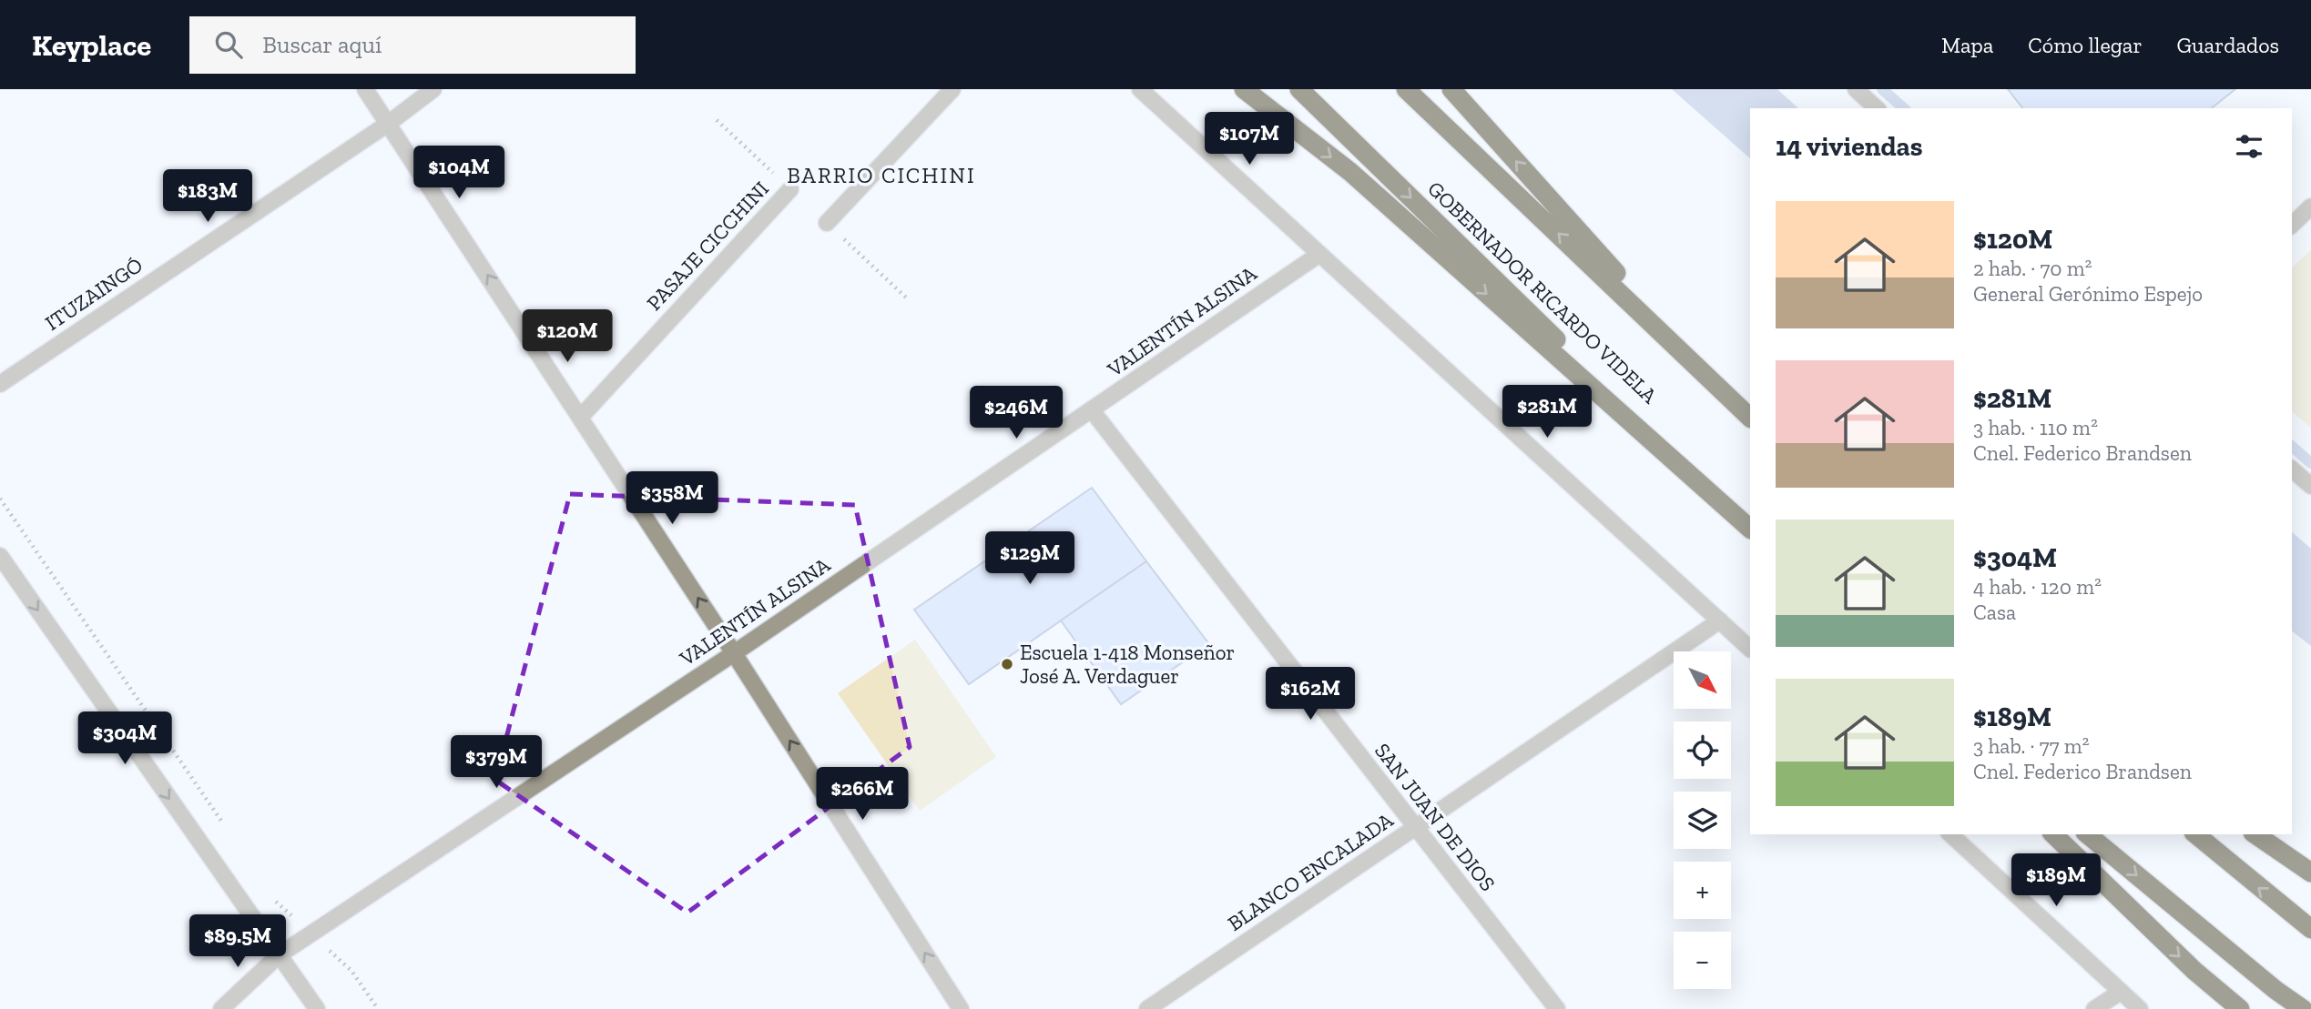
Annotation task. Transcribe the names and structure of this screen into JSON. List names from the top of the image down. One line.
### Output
{"streets":{"highway":["GOBERNADOR RICARDO VIDELA"],"street":["PASAJE CICCHINI","ITUZAINGÓ","VALENTÍN ALSINA","SAN JUAN DE DIOS","BLANCO ENCALADA"]},"crossings":[["VALENTÍN ALSINA","SAN JUAN DE DIOS"],["SAN JUAN DE DIOS","BLANCO ENCALADA"]],"districts":["BARRIO CICHINI"],"places":["Escuela 1-418 Monseñor José A. Verdaguer"],"north":"bottom right","page":{"header":"Keyplace","search":"Buscar aquí","nav":["Mapa","Cómo llegar","Guardados"],"heading":"14 viviendas","price":["$107M","$104M","$183M","$120M","$281M","$246M","$358M","$129M","$162M","$304M","$379M","$266M","$189M","$89.5M"],"list":[{"name":"$120M","note":"2 hab. · 70 m² · General Gerónimo Espejo"},{"name":"$281M","note":"3 hab. · 110 m² · Cnel. Federico Brandsen"},{"name":"$304M","note":"4 hab. · 120 m² · Casa"},{"name":"$189M","note":"3 hab. · 77 m² · Cnel. Federico Brandsen"}],"map_buttons":["+","−"]}}
